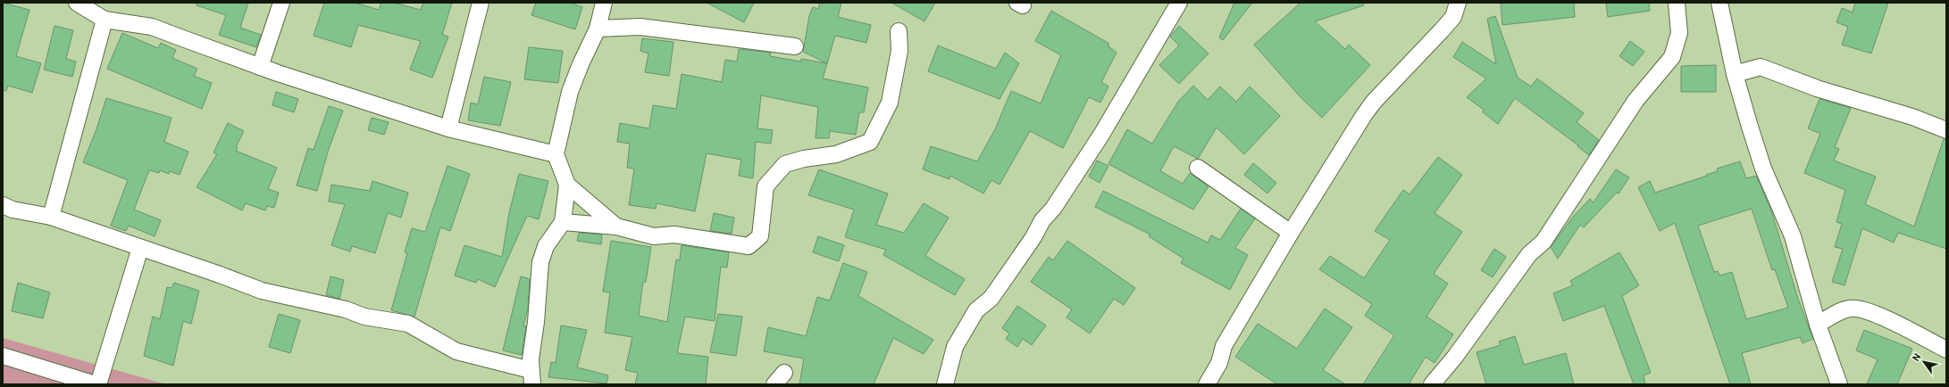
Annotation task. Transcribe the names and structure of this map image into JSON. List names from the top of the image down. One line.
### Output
{"north":"top left"}
